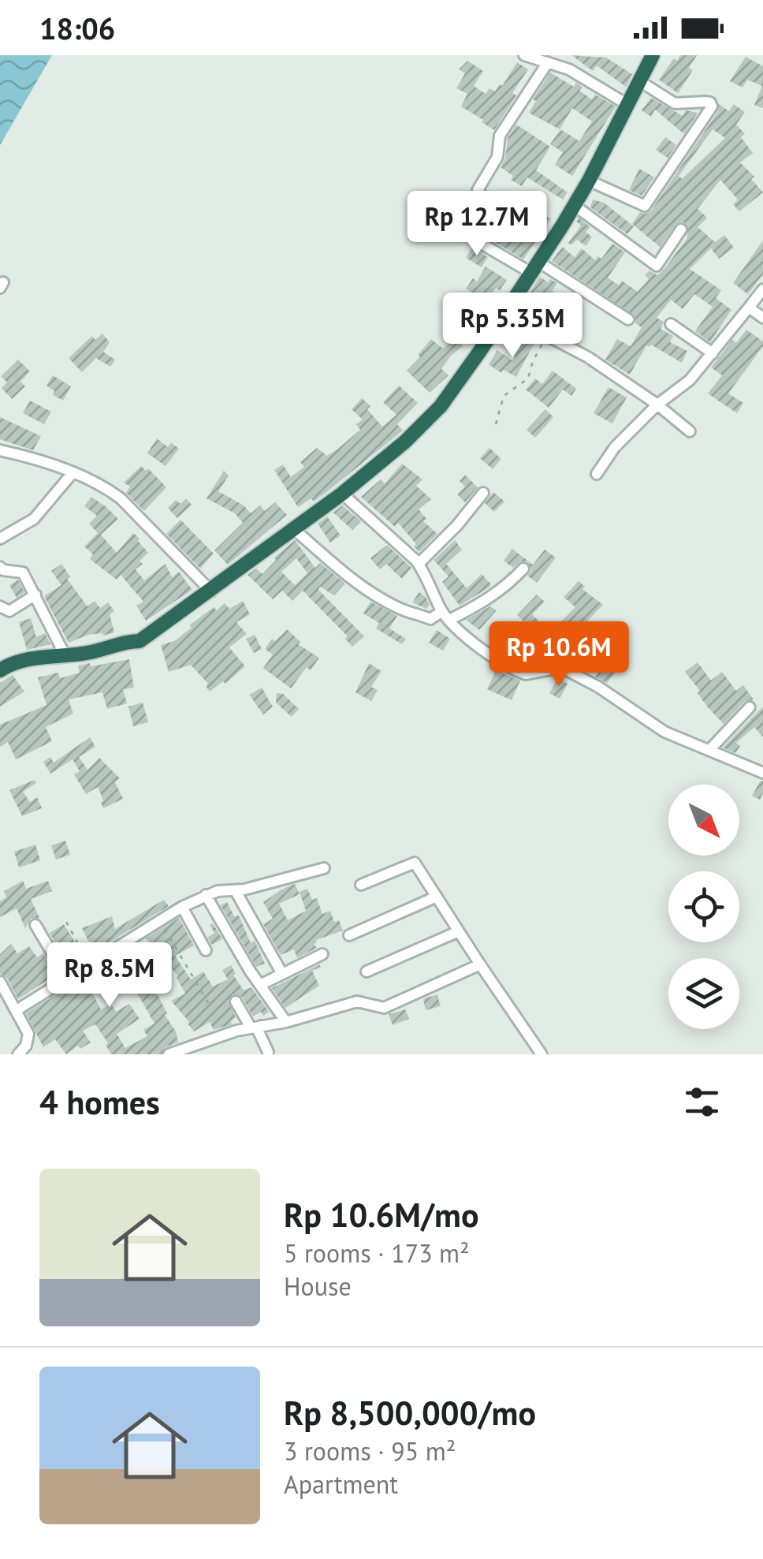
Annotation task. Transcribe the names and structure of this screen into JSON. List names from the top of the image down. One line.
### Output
{"north":"bottom right","page":{"status":"18:06","price":["Rp 12.7M","Rp 5.35M","Rp 10.6M","Rp 8.5M"],"heading":"4 homes","list":[{"name":"Rp 10.6M/mo","note":"5 rooms · 173 m² · House"},{"name":"Rp 8,500,000/mo","note":"3 rooms · 95 m² · Apartment"}]}}
